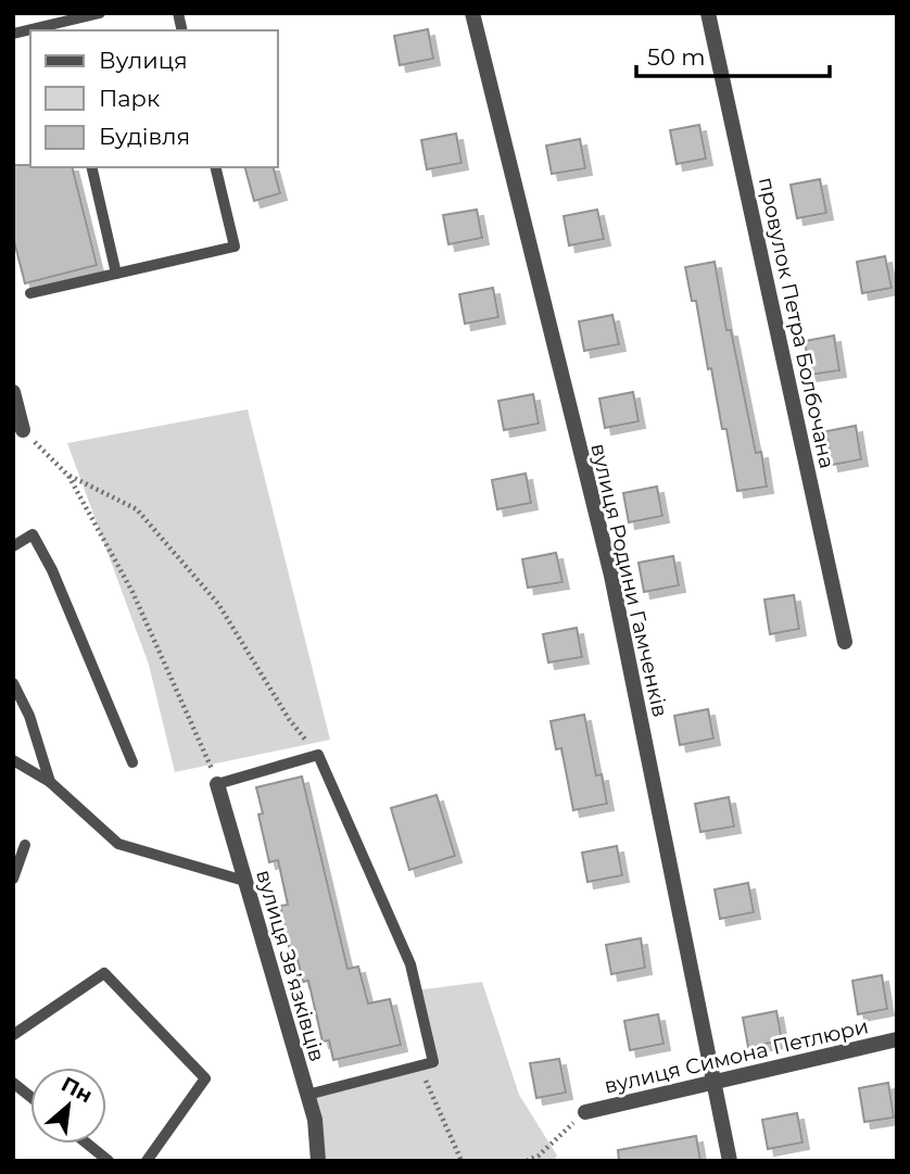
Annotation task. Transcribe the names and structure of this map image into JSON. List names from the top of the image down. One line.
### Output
{"streets":{"street":["провулок Петра Болбочана","вулиця Родини Гамченків","вулиця Звʼязківців","вулиця Симона Петлюри"]},"crossings":[["вулиця Родини Гамченків","вулиця Симона Петлюри"]],"legend":["Вулиця","Парк","Будівля"],"scale_bar":"50 m","north":"top right"}
